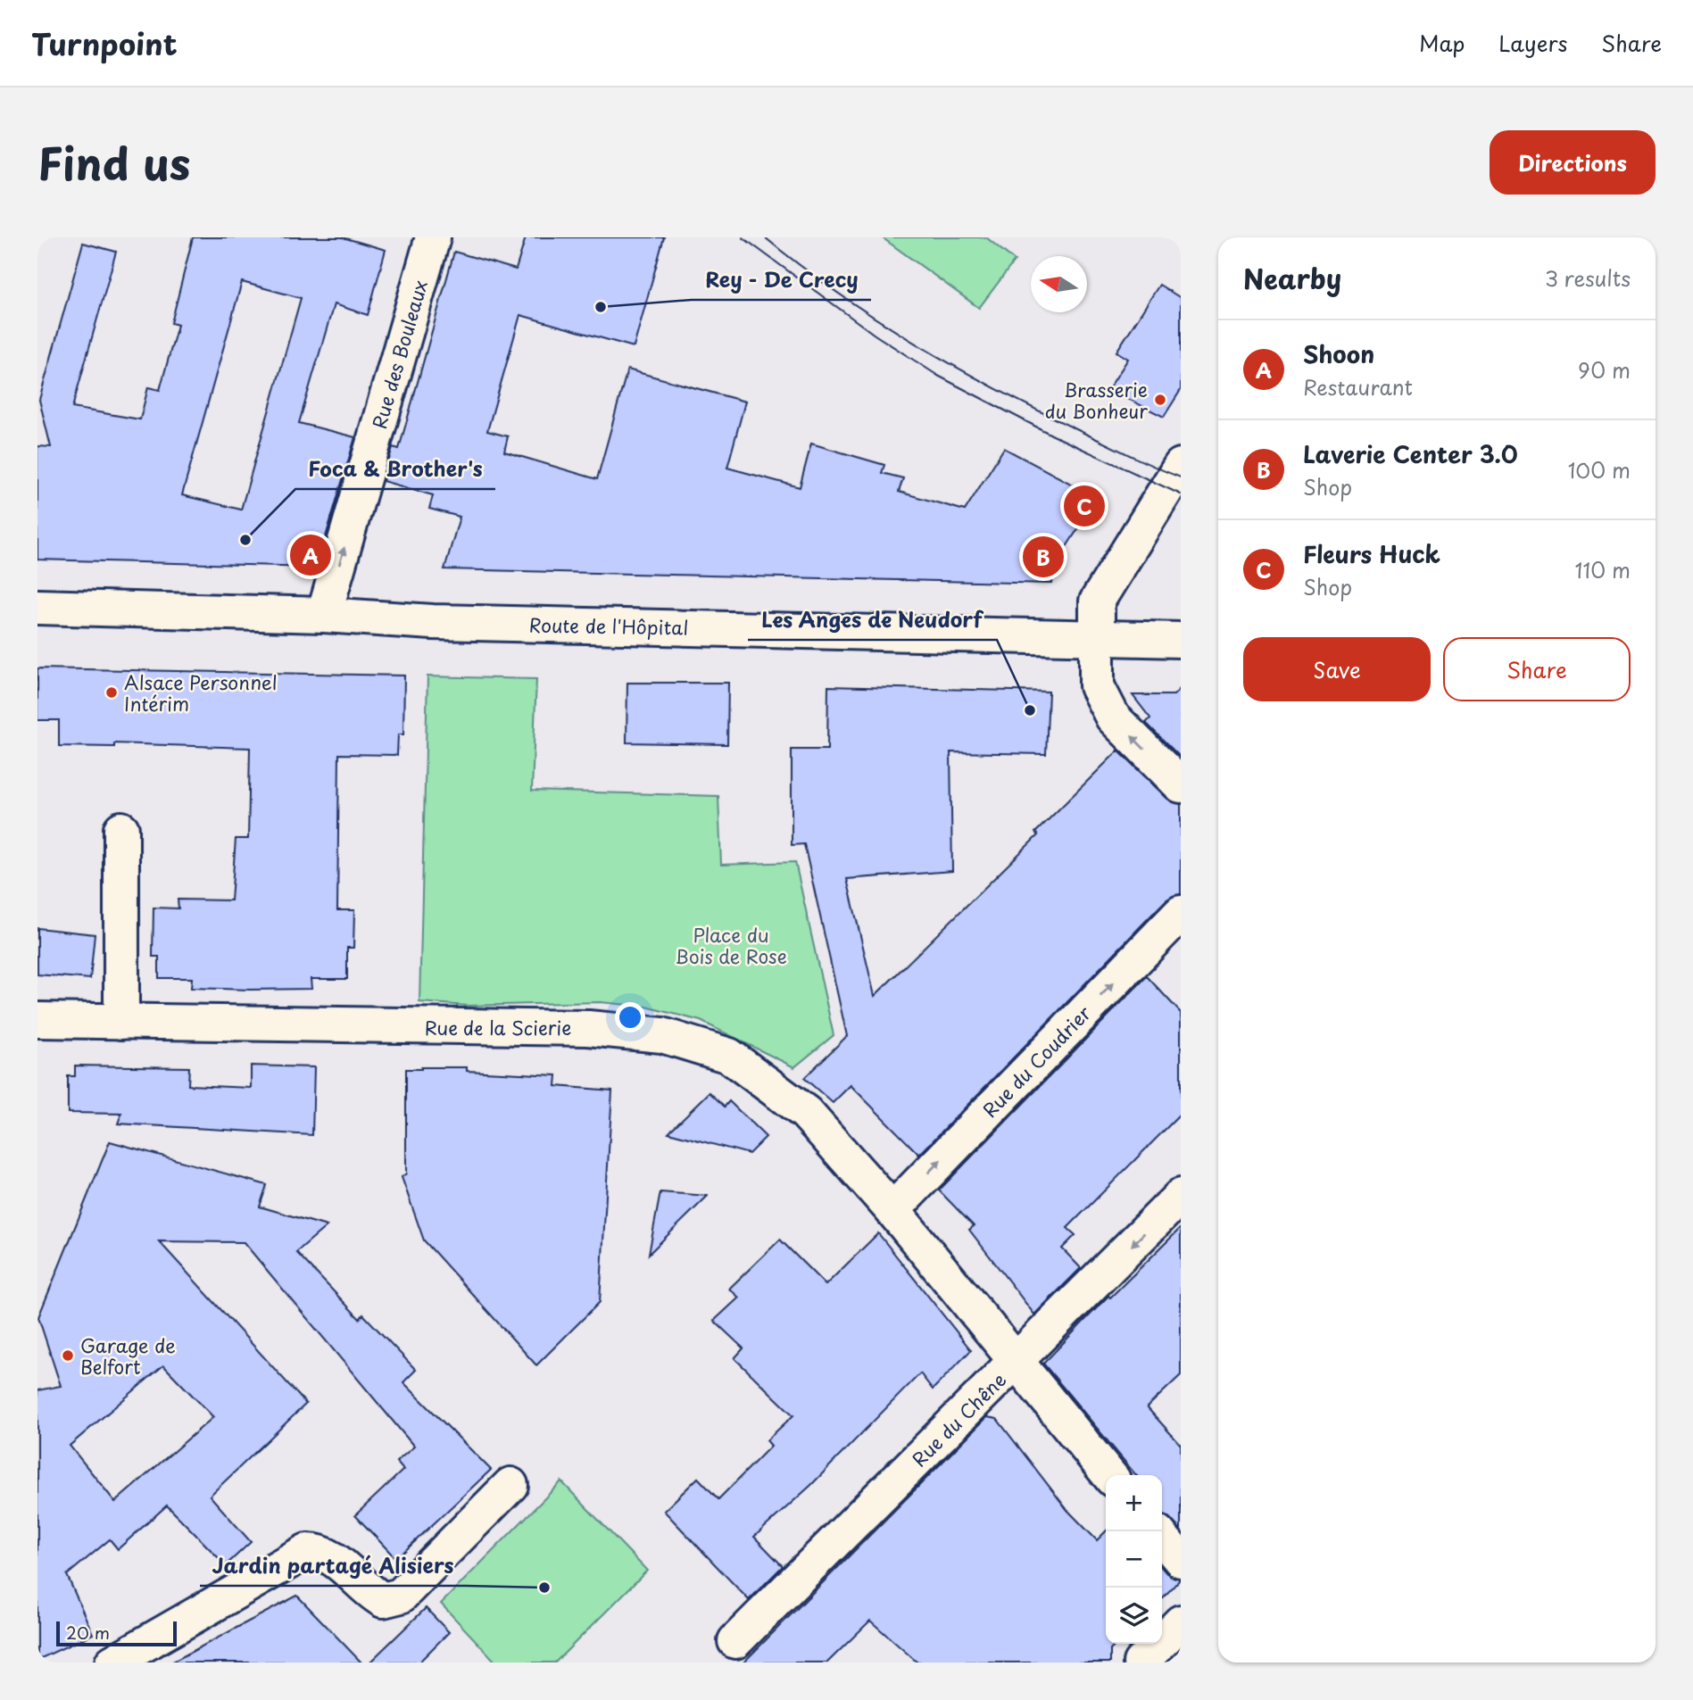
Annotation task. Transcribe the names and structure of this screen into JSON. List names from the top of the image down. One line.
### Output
{"streets":{"street":["Rue des Bouleaux","Route de l'Hôpital","Rue de la Scierie","Rue du Coudrier","Rue du Chêne"]},"crossings":[["Rue des Bouleaux","Route de l'Hôpital"],["Rue de la Scierie","Rue du Coudrier"],["Rue de la Scierie","Rue du Chêne"]],"one_way":["Rue des Bouleaux","Rue du Coudrier","Rue du Chêne"],"parks":["Place du Bois de Rose"],"places":["Rey - De Crecy","Brasserie du Bonheur","Foca & Brother's","Alsace Personnel Intérim","Les Anges de Neudorf","Garage de Belfort","Jardin partagé Alisiers"],"scale_bar":"20 m","north":"left","page":{"header":"Turnpoint","nav":["Map","Layers","Share"],"title":"Find us","buttons":["Directions",["Save","Share"]],"heading":["Nearby","3 results"],"list":[{"mark":"A","name":"Shoon","note":"Restaurant","value":"90 m"},{"mark":"B","name":"Laverie Center 3.0","note":"Shop","value":"100 m"},{"mark":"C","name":"Fleurs Huck","note":"Shop","value":"110 m"}],"pins":["C","A","B"],"map_buttons":["+","−"],"scale":"20 m"}}
